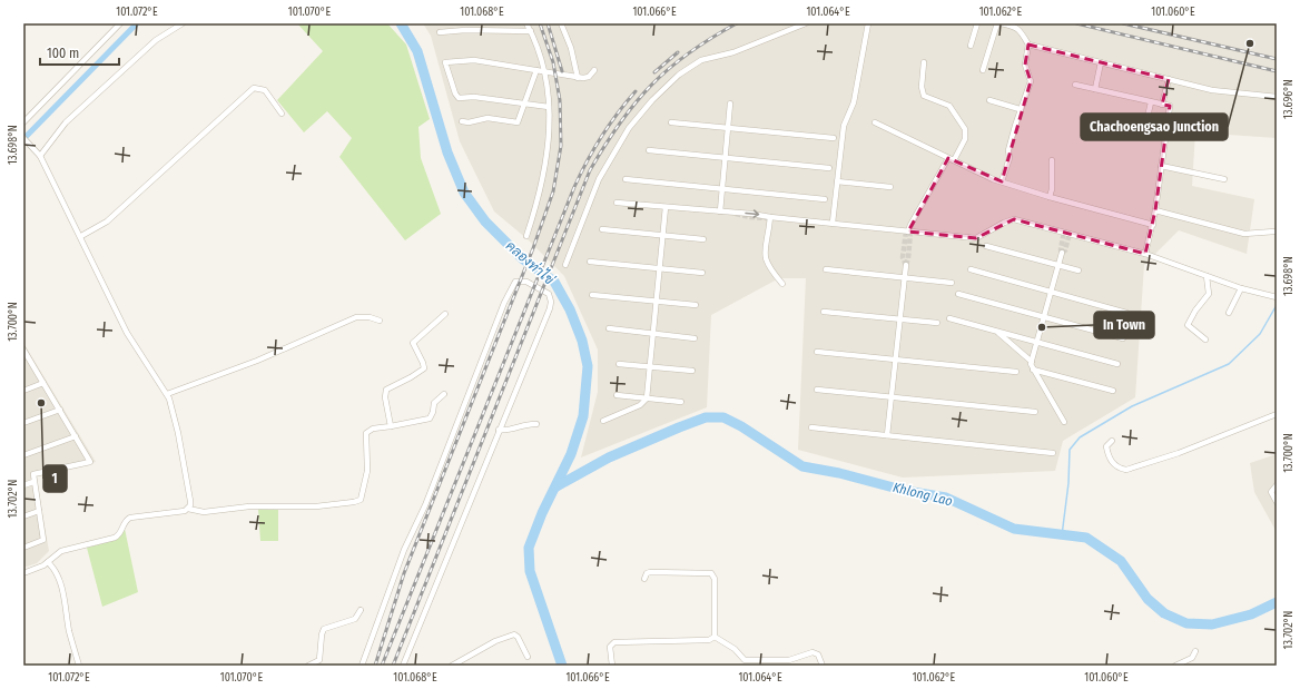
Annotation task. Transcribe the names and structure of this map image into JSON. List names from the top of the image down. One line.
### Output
{"water":["คลองท่าไข่","Khlong Lao"],"places":["Chachoengsao Junction","In Town","1"],"scale_bar":"100 m","coordinates":["101.072°E","101.070°E","101.068°E","101.066°E","101.064°E","101.062°E","101.060°E","13.696°N","13.698°N","13.700°N","13.702°N"]}
